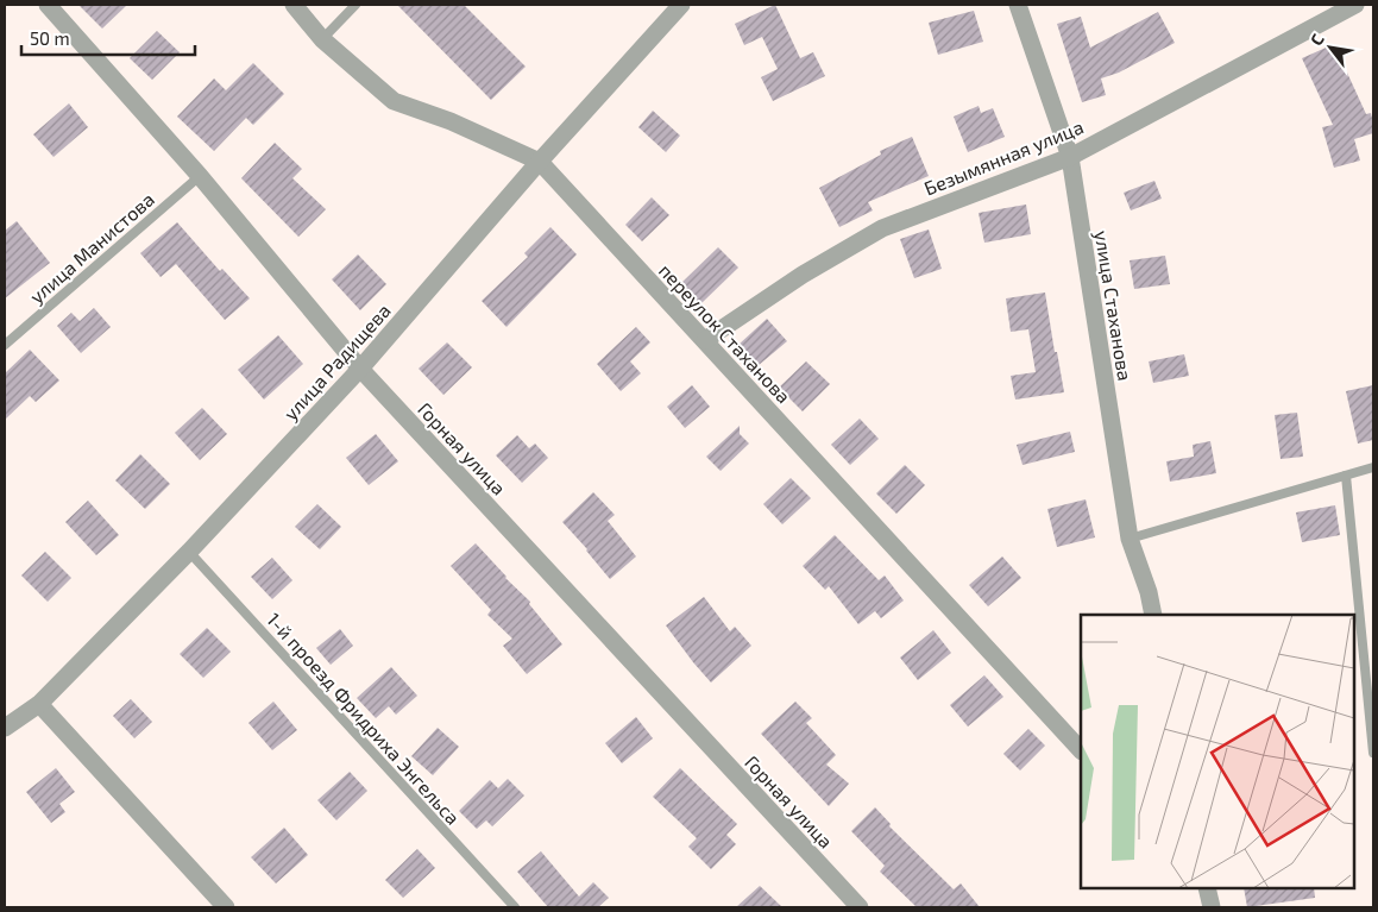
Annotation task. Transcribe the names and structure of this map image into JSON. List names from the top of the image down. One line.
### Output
{"streets":{"street":["Безымянная улица","улица Стаханова","переулок Стаханова","улица Радищева","Горная улица"],"lane":["улица Манистова","1-й проезд Фридриха Энгельса"]},"crossings":[["Безымянная улица","улица Стаханова"],["Безымянная улица","переулок Стаханова"],["улица Манистова","Горная улица"],["переулок Стаханова","улица Радищева"],["улица Радищева","Горная улица"],["улица Радищева","1-й проезд Фридриха Энгельса"]],"scale_bar":"50 m","north":"top left"}
